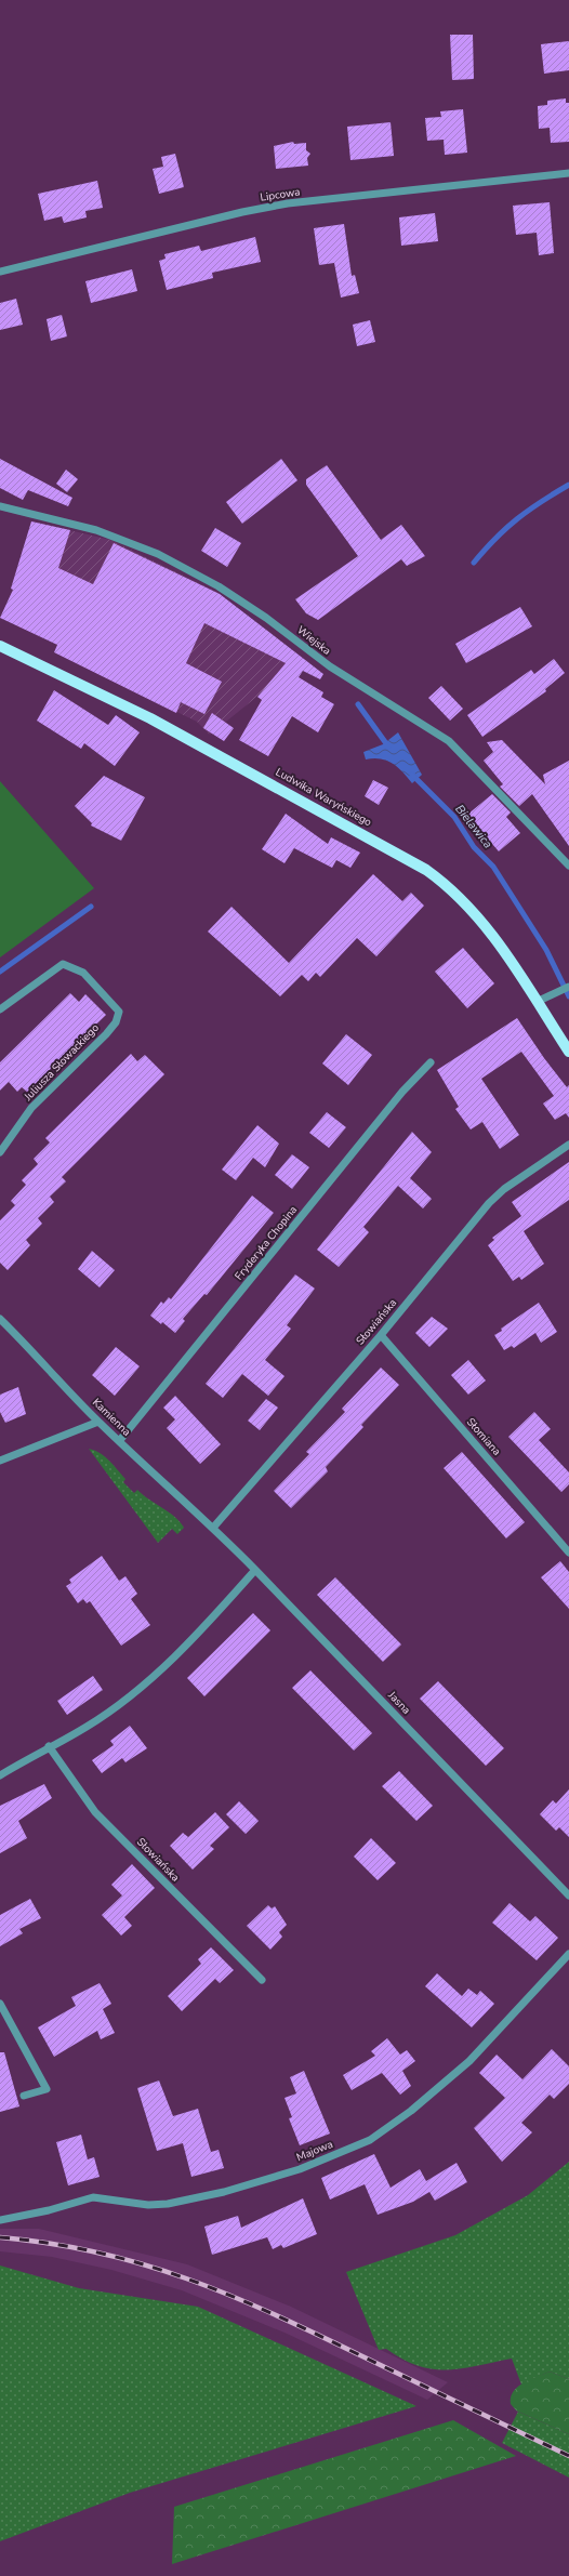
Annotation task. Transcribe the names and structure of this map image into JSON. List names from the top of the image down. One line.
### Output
{"streets":{"main road":["Ludwika Waryńskiego"],"street":["Lipcowa","Wiejska","Juliusza Słowackiego","Fryderyka Chopina","Słowiańska","Kamienna","Słomiana","Jasna","Majowa"]},"crossings":[["Fryderyka Chopina","Kamienna"],["Słowiańska","Kamienna"],["Słowiańska","Słomiana"],["Słowiańska","Jasna"],["Kamienna","Jasna"]],"water":["Bielawica"]}
